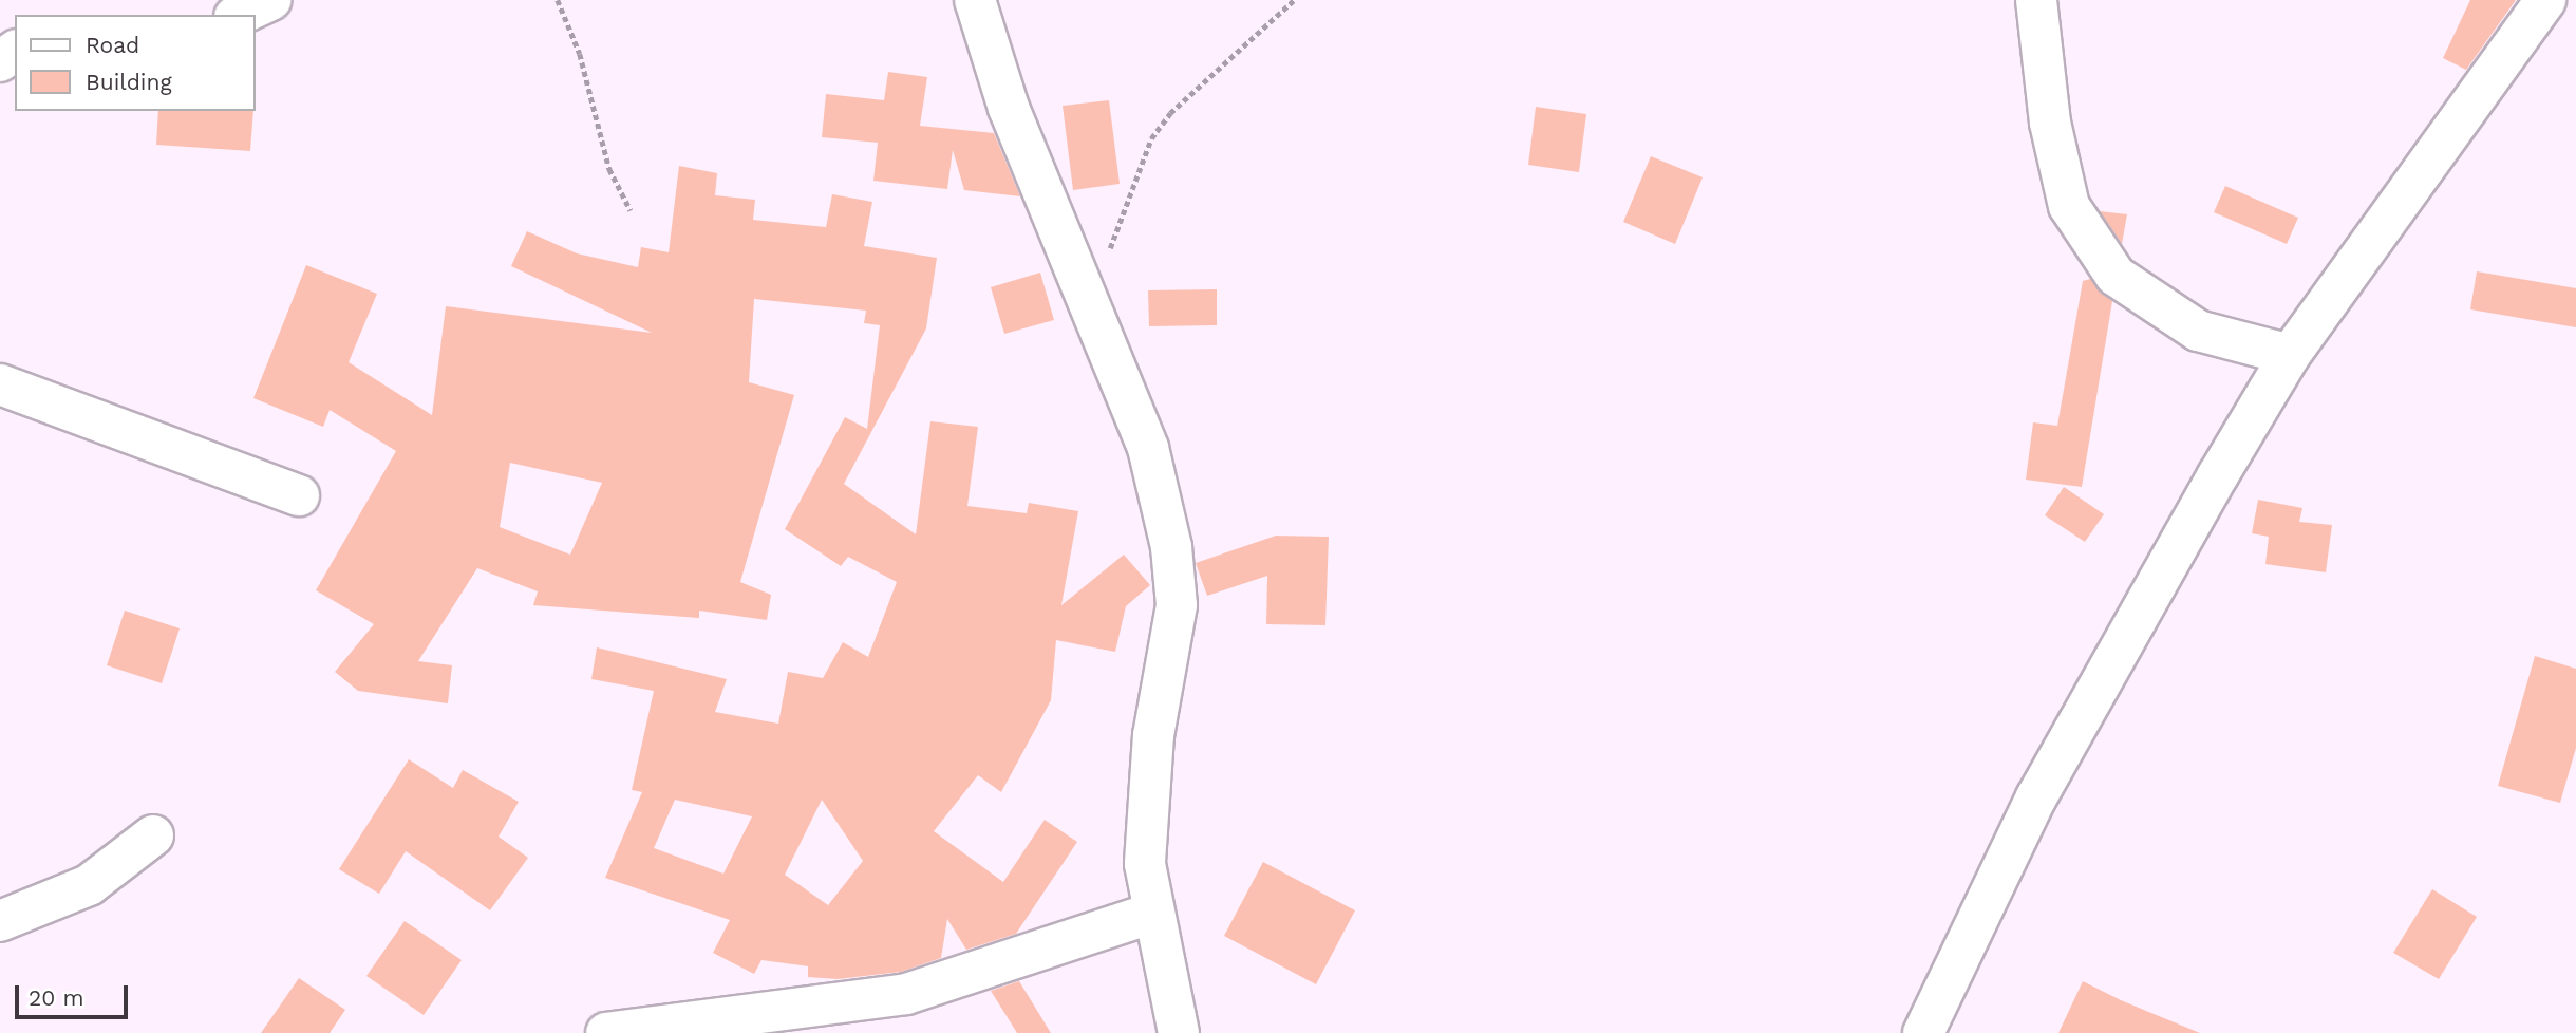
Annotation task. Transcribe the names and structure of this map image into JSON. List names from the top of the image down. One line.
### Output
{"legend":["Road","Building"],"scale_bar":"20 m"}
